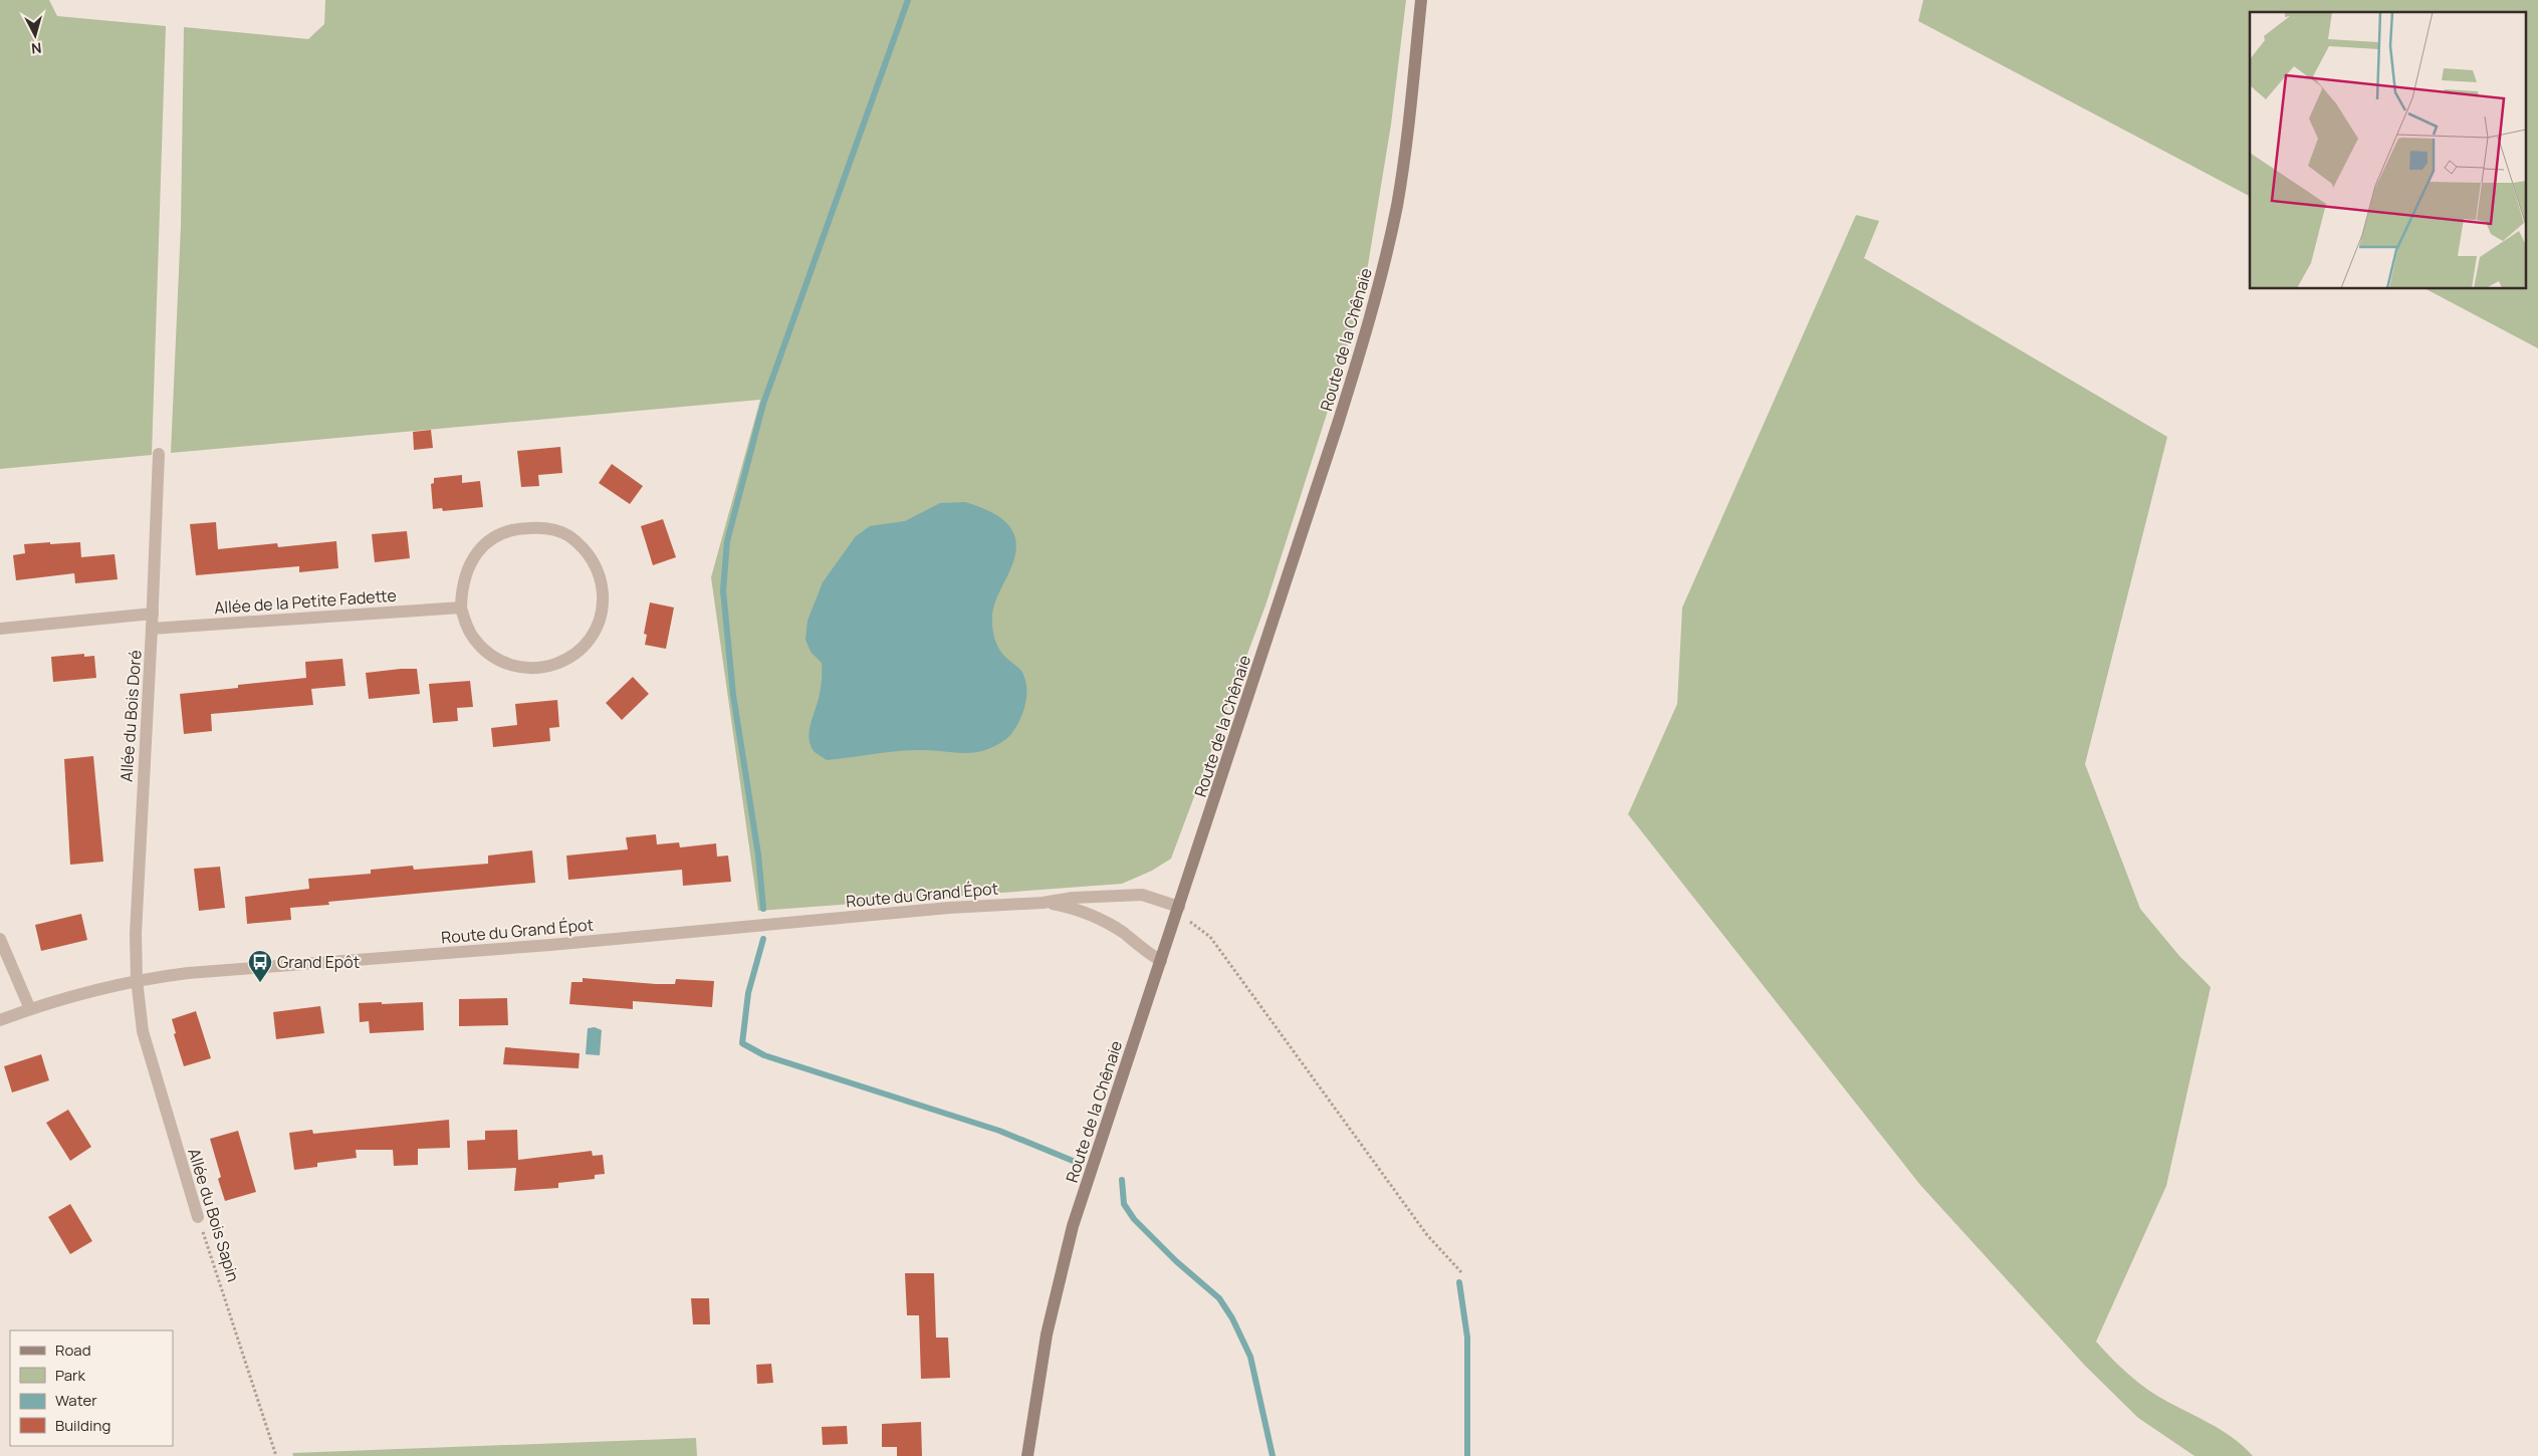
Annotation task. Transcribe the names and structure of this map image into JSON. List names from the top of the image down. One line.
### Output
{"streets":{"main road":["Route de la Chênaie"],"street":["Allée de la Petite Fadette","Allée du Bois Doré","Route du Grand Épot","Allée du Bois Sapin"]},"crossings":[["Route de la Chênaie","Route du Grand Épot"],["Allée de la Petite Fadette","Allée du Bois Doré"],["Allée du Bois Doré","Route du Grand Épot"],["Allée du Bois Doré","Allée du Bois Sapin"],["Route du Grand Épot","Allée du Bois Sapin"]],"places":{"bus stop":["Grand Epôt"]},"legend":["Road","Park","Water","Building"],"north":"bottom"}
